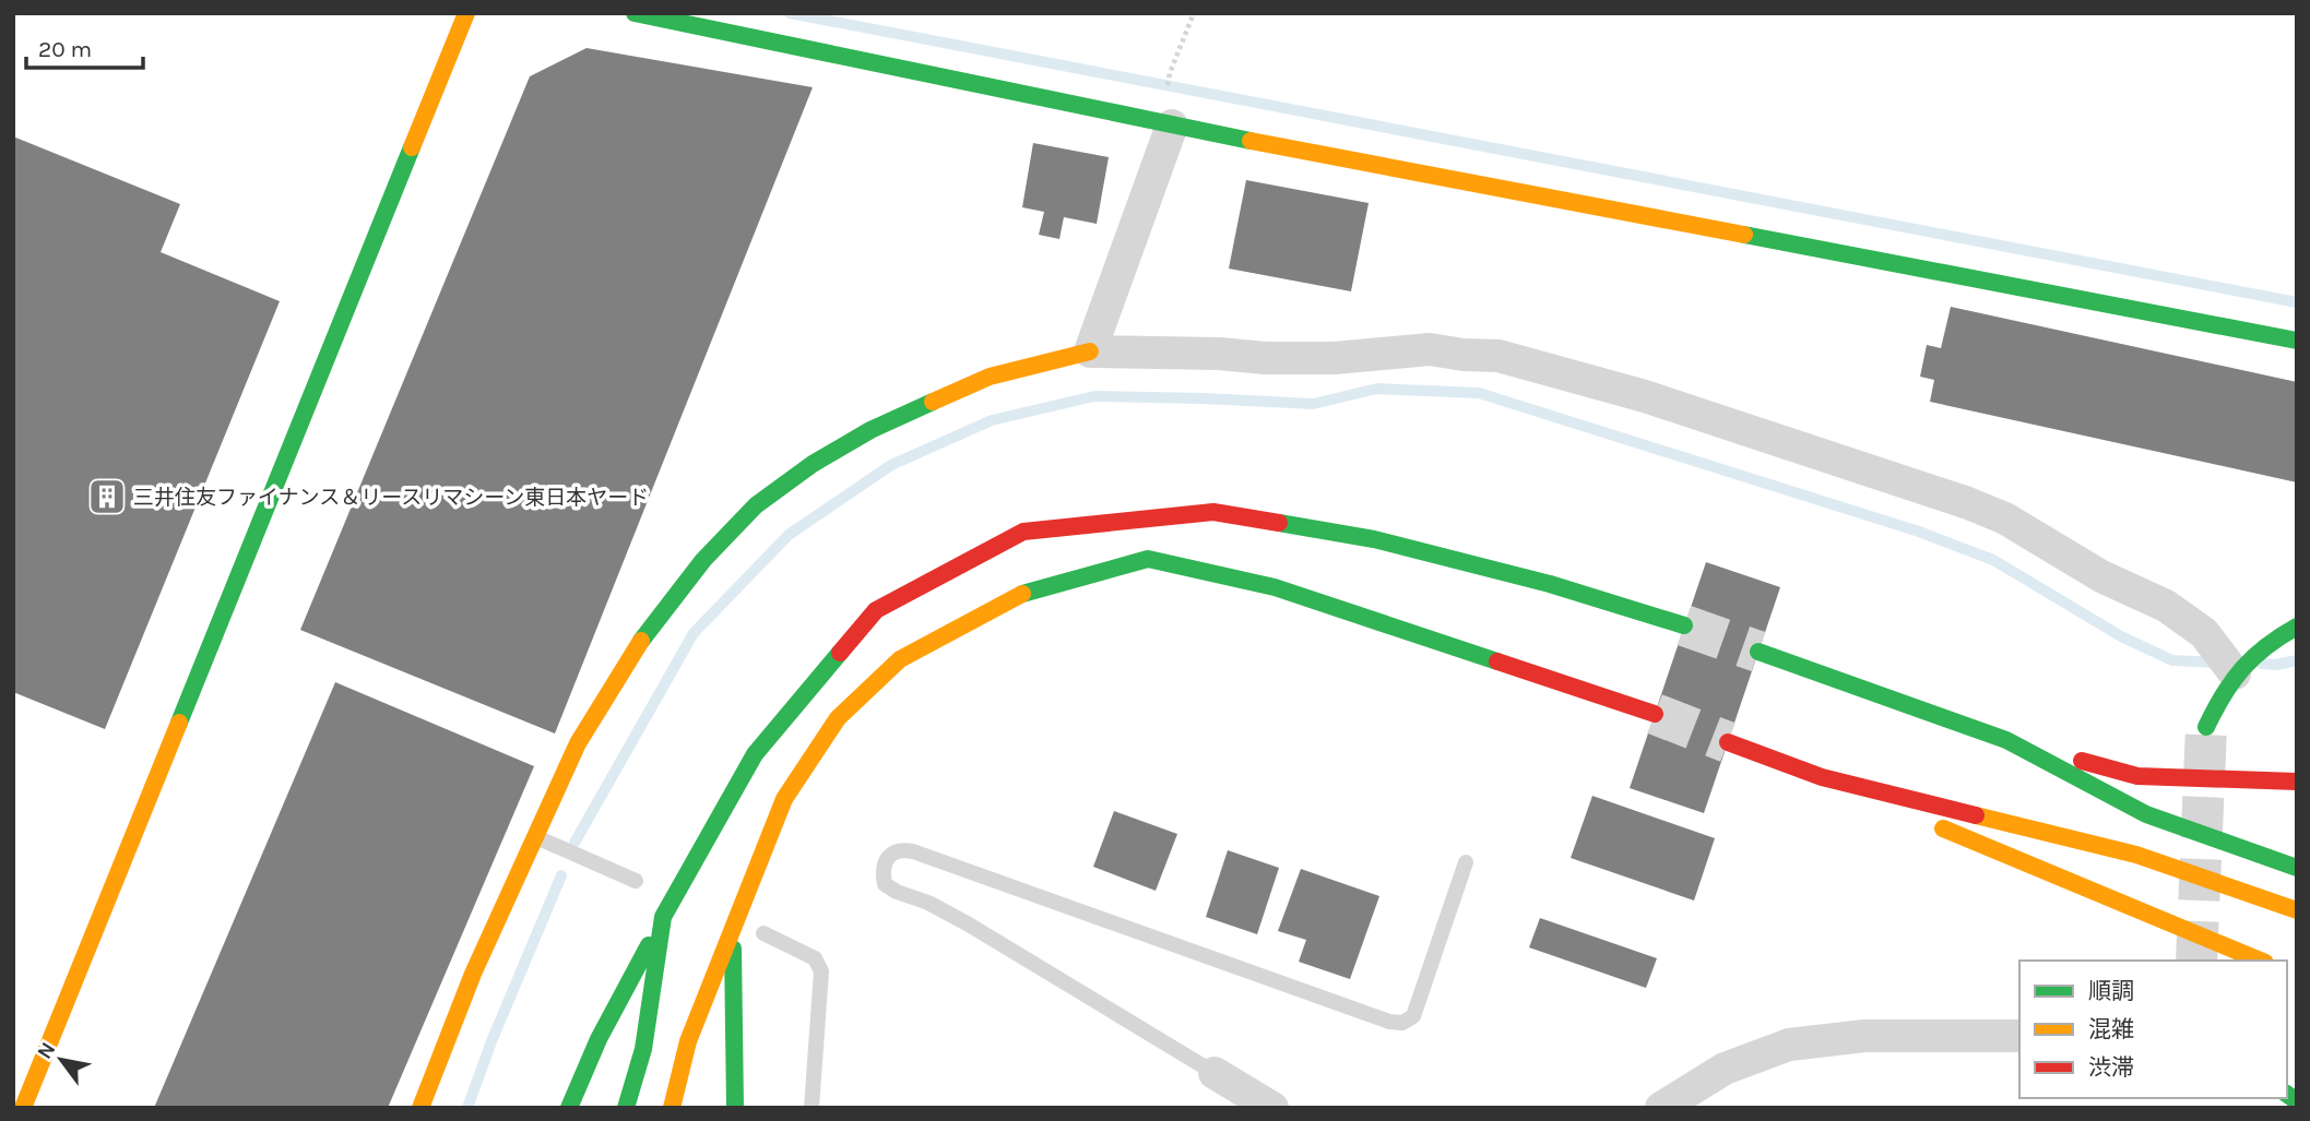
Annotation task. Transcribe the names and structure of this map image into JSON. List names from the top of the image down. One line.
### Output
{"places":{"building":["三井住友ファイナンス＆リースリマシーン東日本ヤード"]},"legend":["順調","混雑","渋滞"],"scale_bar":"20 m","north":"top left"}
